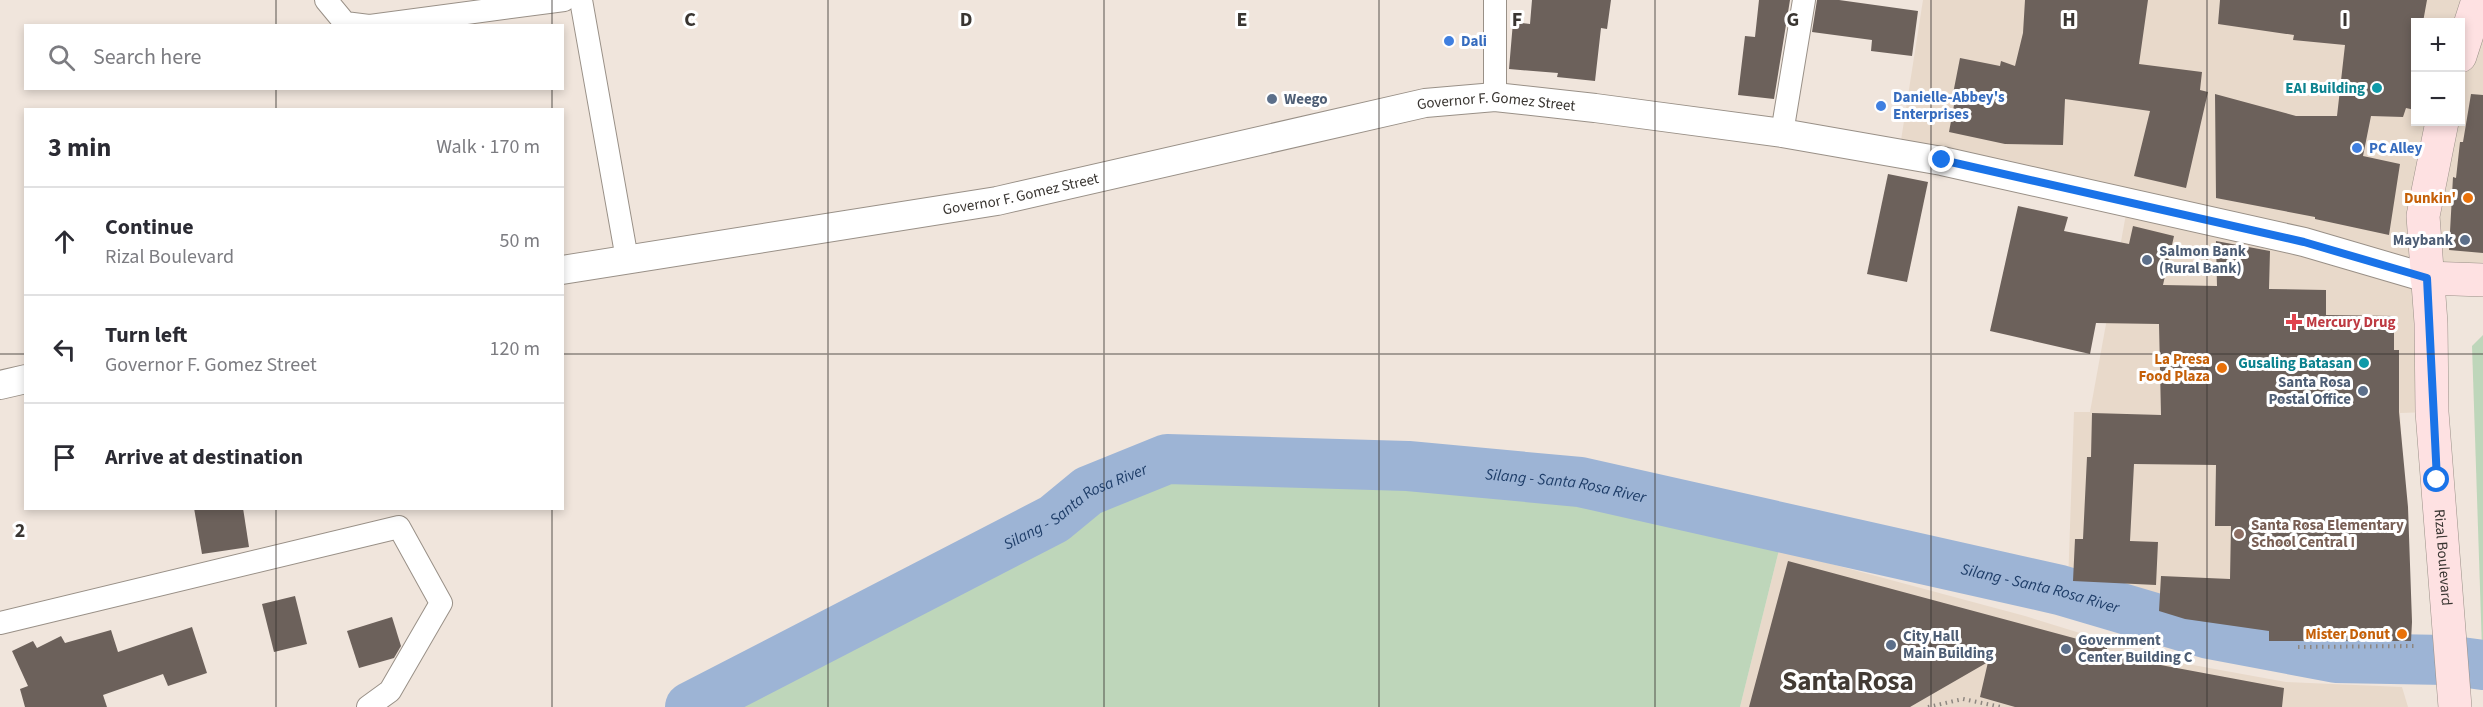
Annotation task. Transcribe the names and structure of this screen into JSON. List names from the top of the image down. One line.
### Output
{"streets":{"main road":["Rizal Boulevard"],"street":["Governor F. Gomez Street"]},"crossings":[["Governor F. Gomez Street","Rizal Boulevard"]],"districts":["Santa Rosa"],"water":["Silang - Santa Rosa River"],"places":{"other":["Dali","EAI Building","Weego","Danielle-Abbey's Enterprises","PC Alley","Dunkin'","Maybank","Salmon Bank (Rural Bank)","Gusaling Batasan","La Presa Food Plaza","Santa Rosa Postal Office","Santa Rosa Elementary School Central I","Mister Donut","City Hall Main Building","Government Center Building C"],"health":["Mercury Drug"]},"page":{"map_buttons":["+","−"],"search":"Search here","heading":["3 min","Walk · 170 m"],"list":[["Continue","Rizal Boulevard","50 m"],["Turn left","Governor F. Gomez Street","120 m"],"Arrive at destination"]},"grid":{"columns":["C","D","E","F","G","H","I"],"rows":["2"]}}
